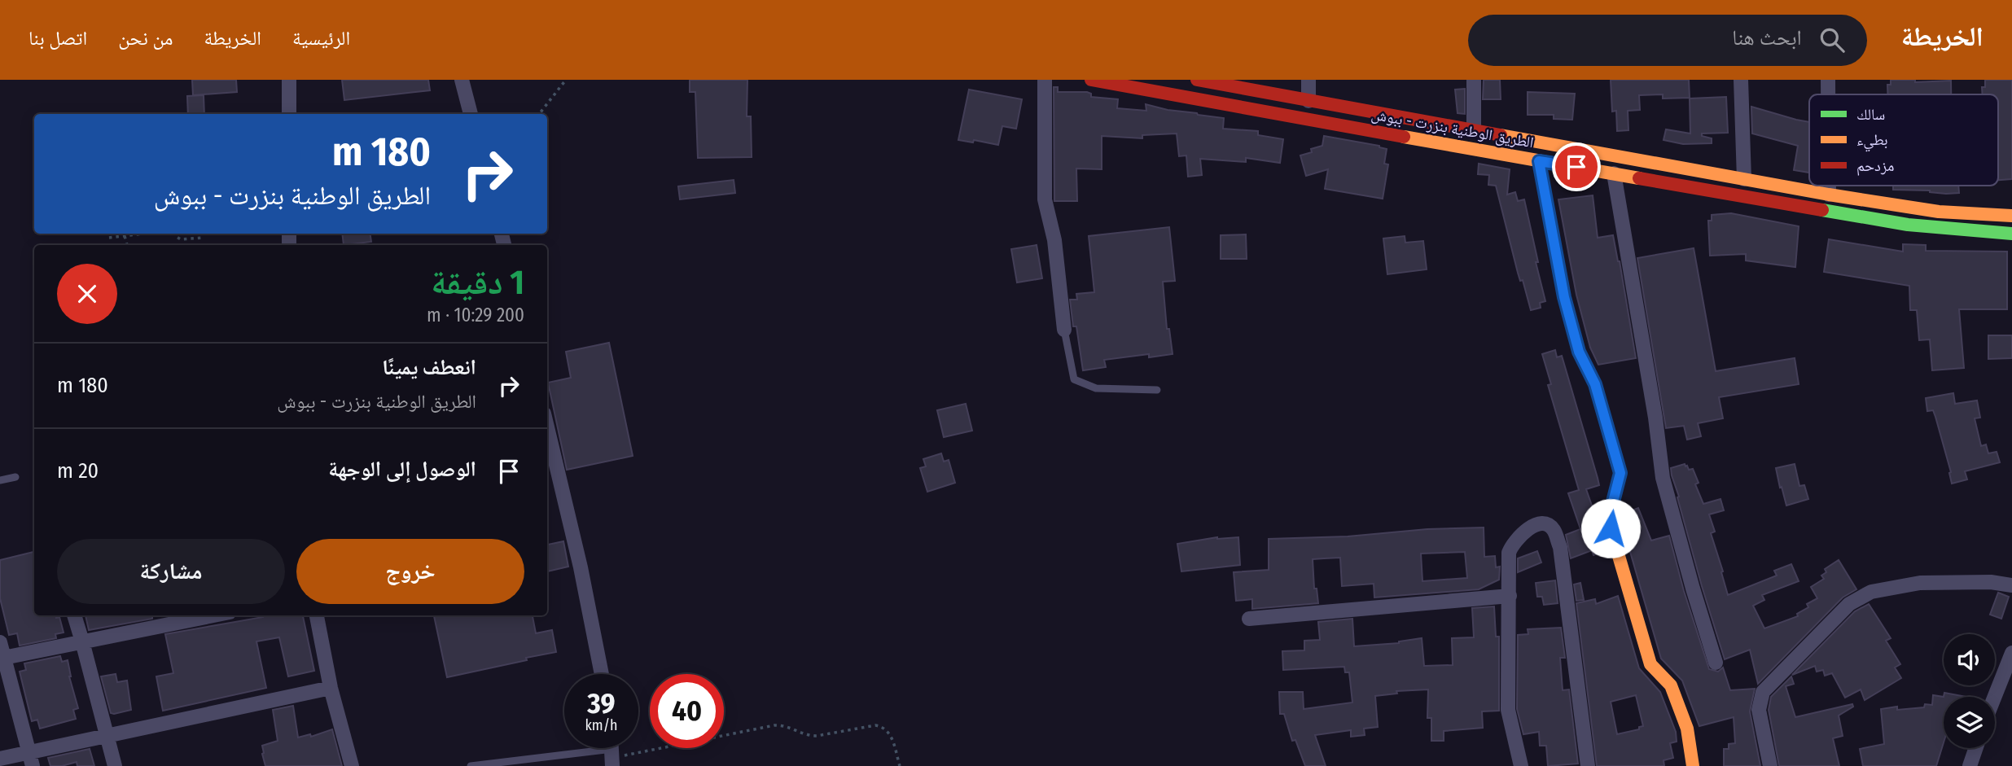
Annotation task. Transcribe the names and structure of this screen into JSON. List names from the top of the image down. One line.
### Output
{"streets":{"main road":["الطريق الوطنية بنزرت - ببوش"]},"legend":["سالك","بطيء","مزدحم"],"page":{"header":"الخريطة","search":"ابحث هنا","nav":["الرئيسية","الخريطة","من نحن","اتصل بنا"],"turn":["180 m","الطريق الوطنية بنزرت - ببوش"],"heading":["1 دقيقة","200 m · 10:29"],"list":[{"name":"انعطف يمينًا","note":"الطريق الوطنية بنزرت - ببوش","value":"180 m"},{"name":"الوصول إلى الوجهة","value":"20 m"}],"buttons":["خروج","مشاركة"],"speed":"39 km/h","limit":"40"}}
